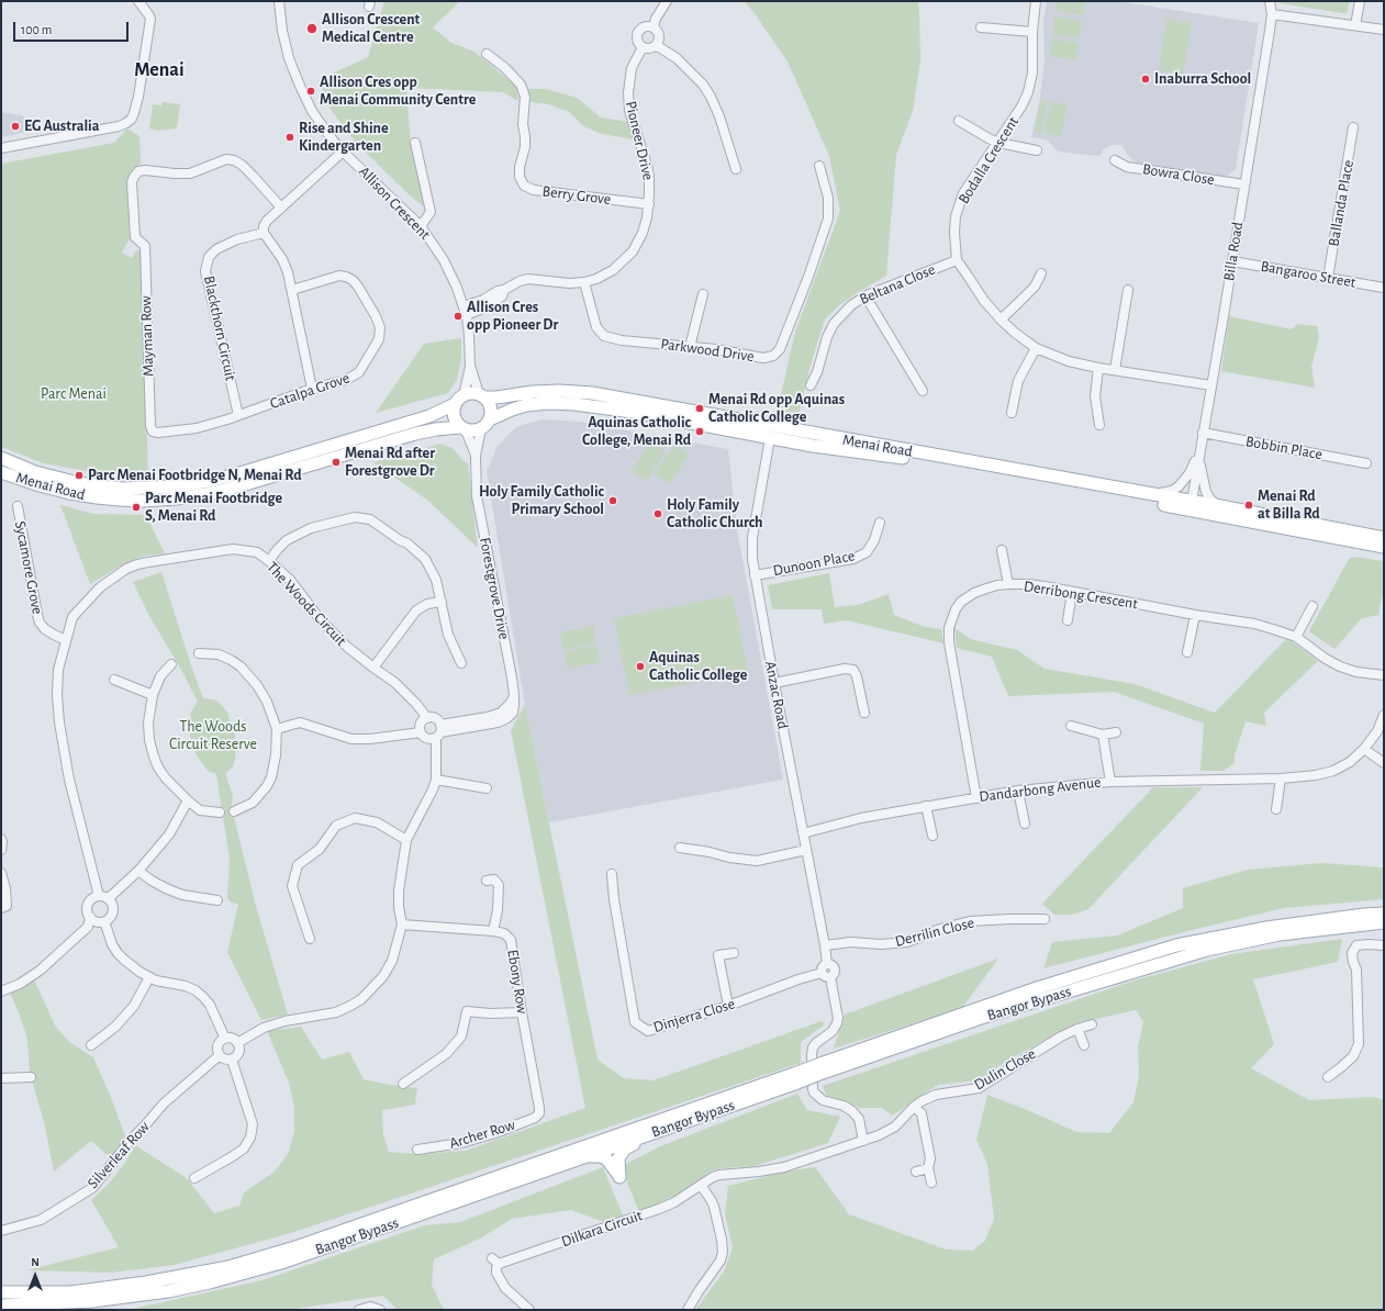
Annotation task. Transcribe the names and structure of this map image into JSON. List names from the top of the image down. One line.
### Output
{"streets":{"main road":["Menai Road","Bangor Bypass"],"street":["Pioneer Drive","Bodalla Crescent","Bowra Close","Berry Grove","Allison Crescent","Ballanda Place","Billa Road","Bangaroo Street","Beltana Close","Blackthorn Circuit","Mayman Row","Parkwood Drive","Catalpa Grove","Bobbin Place","Dunoon Place","Sycamore Grove","Forestgrove Drive","Derribong Crescent","The Woods Circuit","Anzac Road","Dandarbong Avenue","Derrilin Close","Ebony Row","Dinjerra Close","Dulin Close","Archer Row","Silverleaf Row","Dilkara Circuit"]},"crossings":[["Pioneer Drive","Berry Grove"],["Pioneer Drive","Allison Crescent"],["Pioneer Drive","Parkwood Drive"],["Bodalla Crescent","Beltana Close"],["Bowra Close","Billa Road"],["Ballanda Place","Bangaroo Street"],["Billa Road","Bangaroo Street"],["Billa Road","Menai Road"],["Billa Road","Bobbin Place"],["Blackthorn Circuit","Catalpa Grove"],["Mayman Row","Catalpa Grove"],["Menai Road","Anzac Road"],["Dunoon Place","Anzac Road"],["Sycamore Grove","The Woods Circuit"],["Forestgrove Drive","The Woods Circuit"],["Derribong Crescent","Dandarbong Avenue"],["Anzac Road","Dandarbong Avenue"],["Anzac Road","Derrilin Close"],["Anzac Road","Dinjerra Close"],["Ebony Row","Archer Row"],["Dulin Close","Dilkara Circuit"]],"districts":["Menai"],"parks":["Parc Menai","The Woods Circuit Reserve"],"places":["Allison Crescent Medical Centre","Inaburra School","Allison Cres opp Menai Community Centre","EG Australia","Rise and Shine Kindergarten","Allison Cres opp Pioneer Dr","Menai Rd opp Aquinas Catholic College","Aquinas Catholic College, Menai Rd","Menai Rd after Forestgrove Dr","Parc Menai Footbridge N, Menai Rd","Holy Family Catholic Primary School","Menai Rd at Billa Rd","Parc Menai Footbridge S, Menai Rd","Holy Family Catholic Church","Aquinas Catholic College"],"scale_bar":"100 m","north":"top"}
